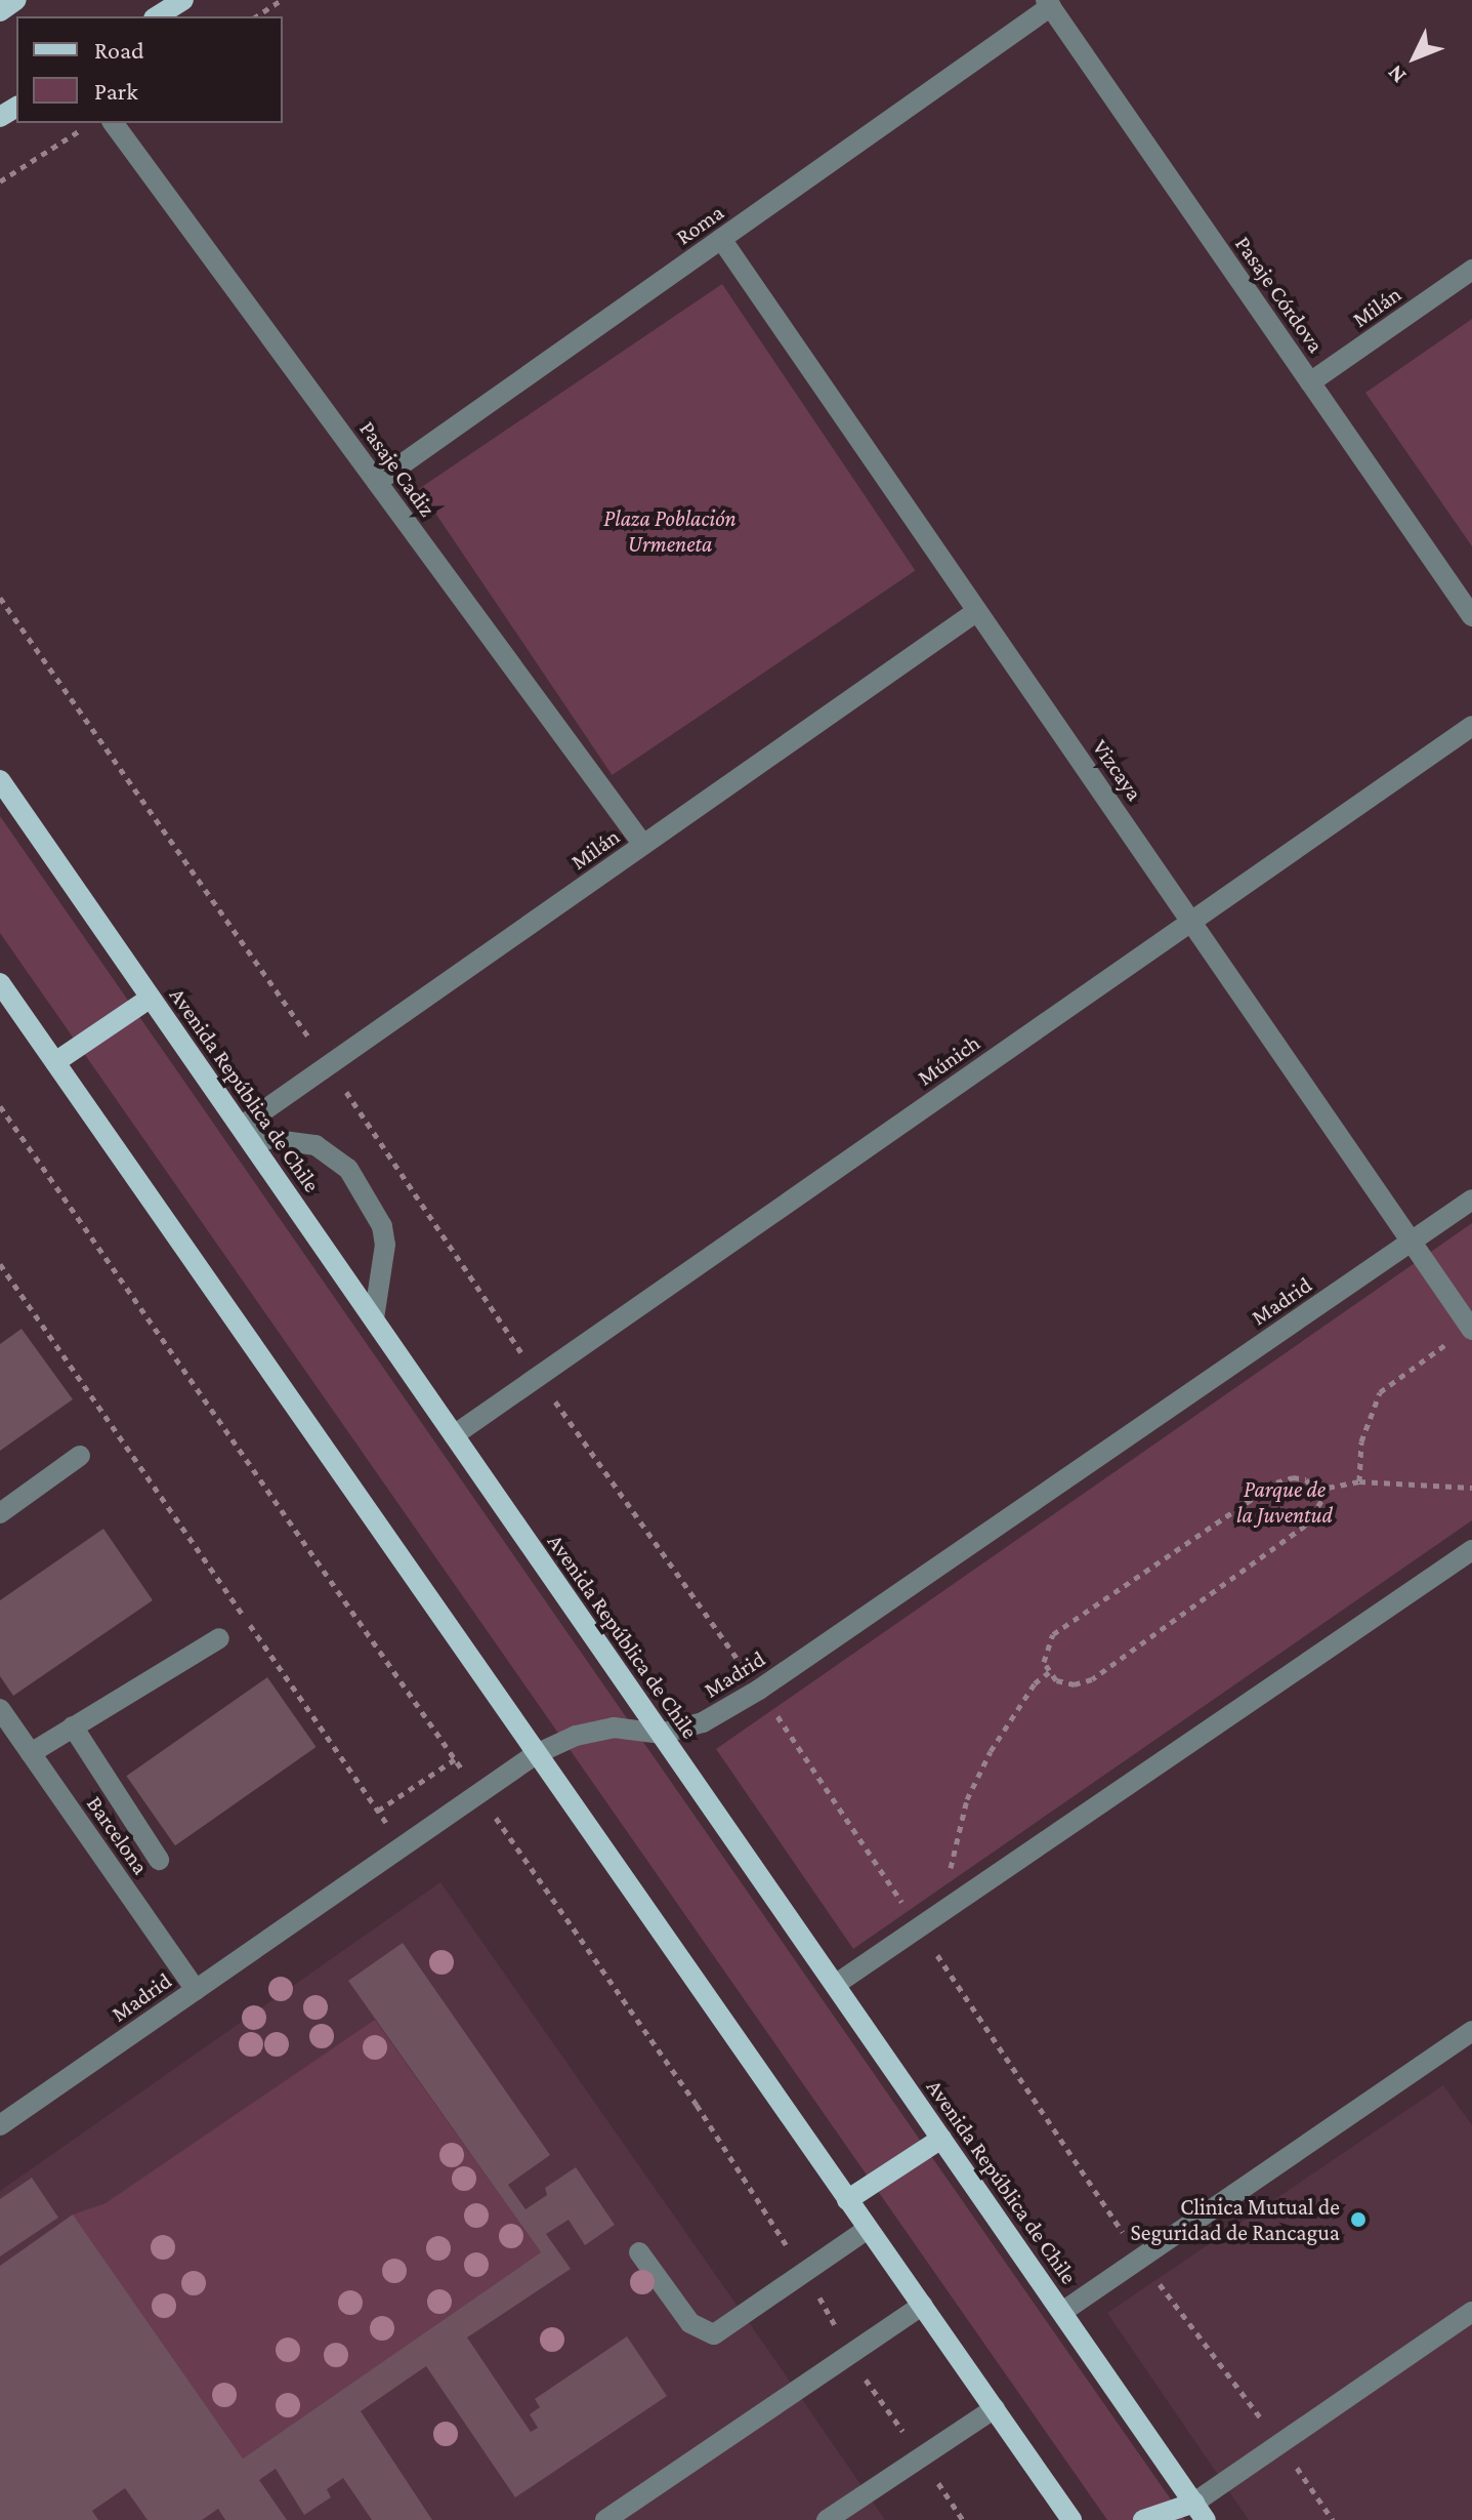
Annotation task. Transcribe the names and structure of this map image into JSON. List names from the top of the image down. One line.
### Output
{"streets":{"main road":["Avenida República de Chile"],"street":["Roma","Pasaje Córdova","Milán","Pasaje Cadiz","Vizcaya","Múnich","Madrid","Barcelona"]},"crossings":[["Roma","Pasaje Córdova"],["Roma","Pasaje Cadiz"],["Roma","Vizcaya"],["Pasaje Córdova","Milán"],["Milán","Pasaje Cadiz"],["Milán","Vizcaya"],["Milán","Avenida República de Chile"],["Vizcaya","Múnich"],["Vizcaya","Madrid"],["Múnich","Avenida República de Chile"],["Avenida República de Chile","Madrid"],["Madrid","Barcelona"]],"parks":["Plaza Población Urmeneta","Parque de la Juventud"],"places":["Clinica Mutual de Seguridad de Rancagua"],"legend":["Road","Park"],"north":"bottom left"}
